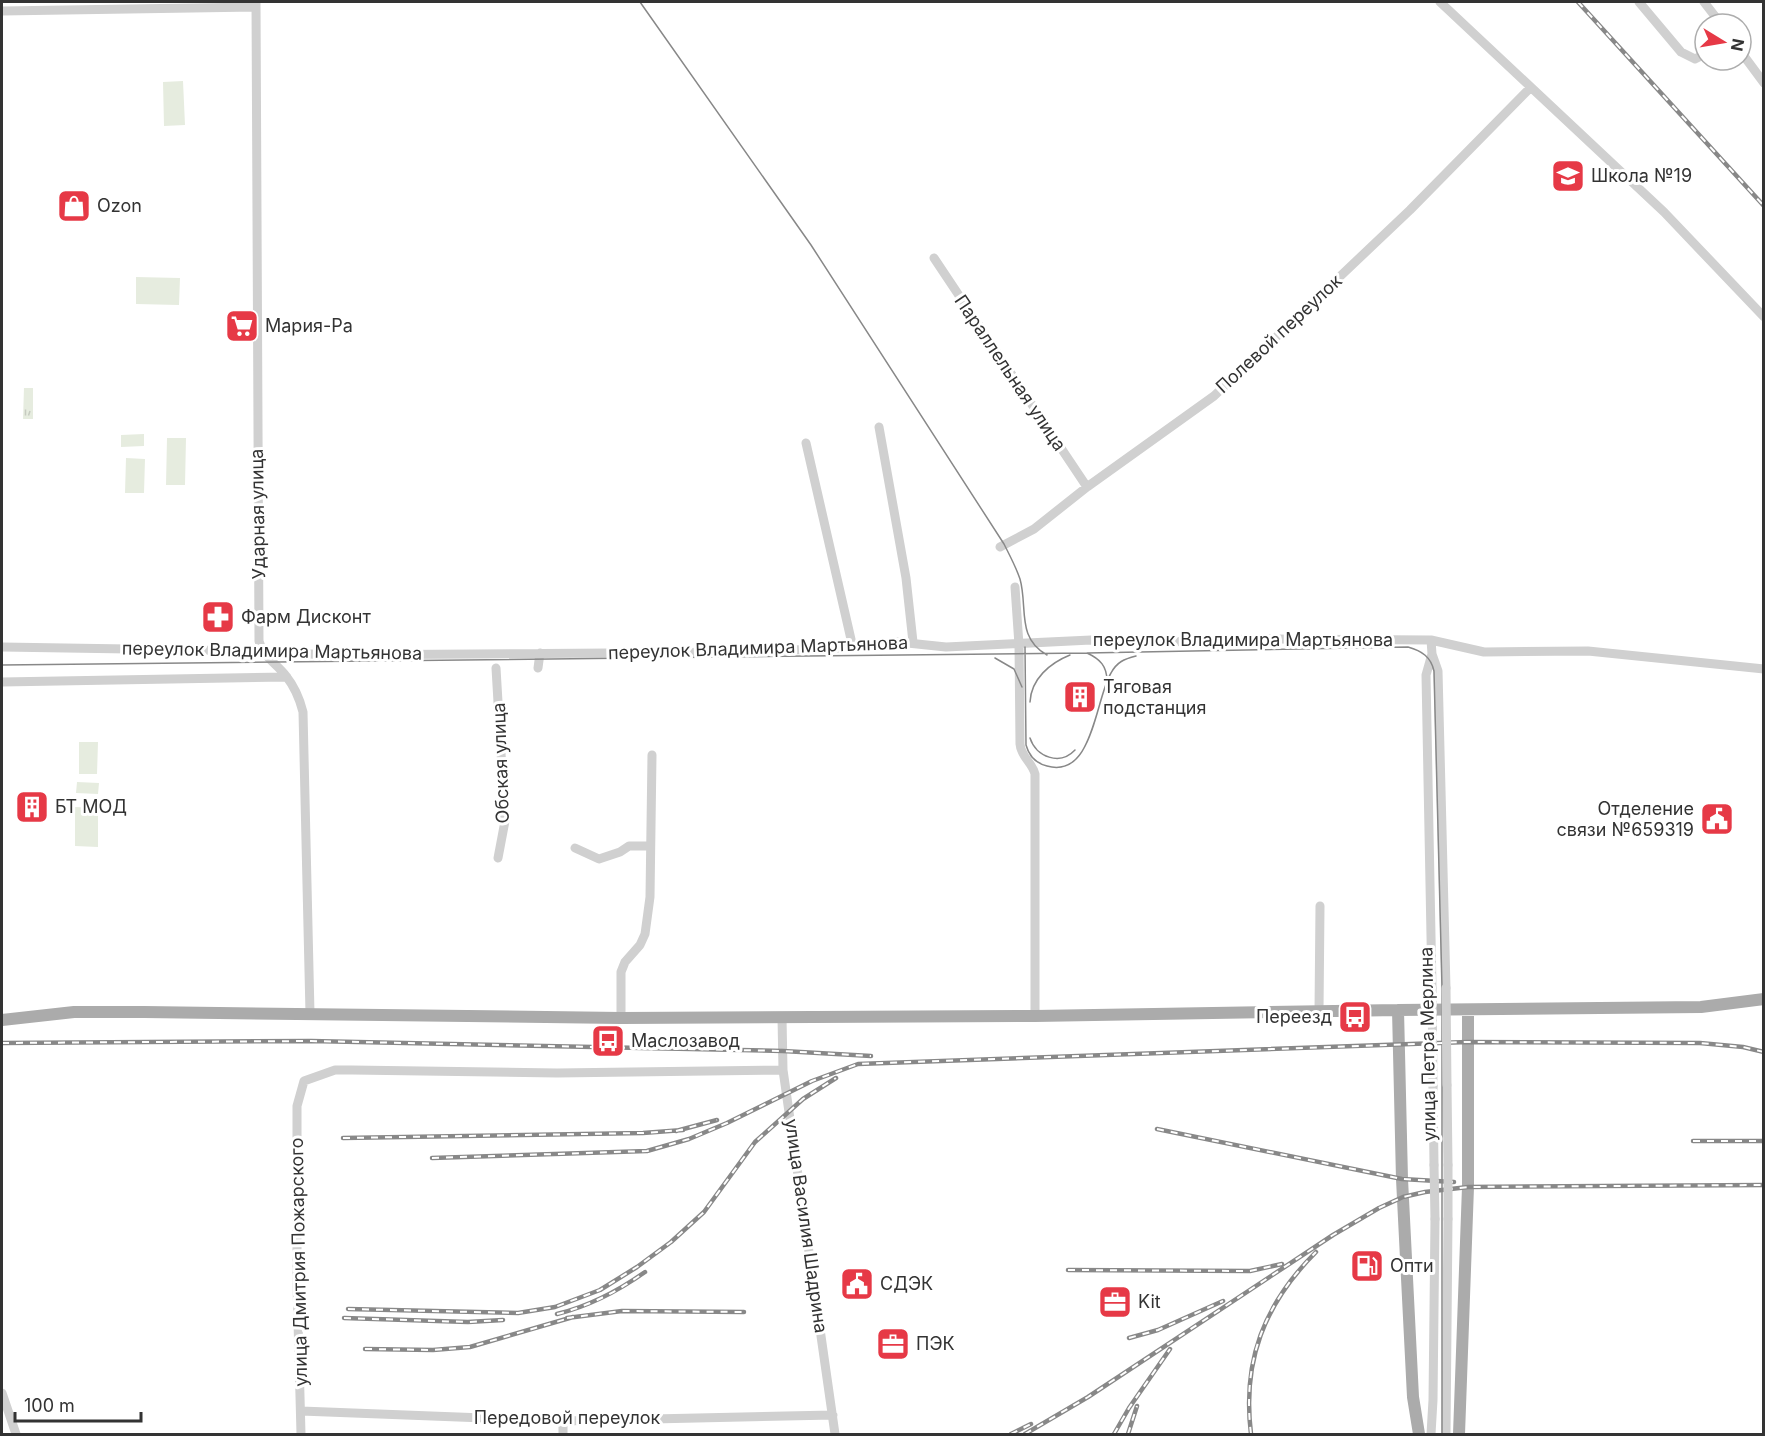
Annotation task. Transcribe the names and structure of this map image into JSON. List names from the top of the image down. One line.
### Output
{"streets":{"main road":["улица Петра Мерлина"],"street":["Полевой переулок","Параллельная улица","Ударная улица","переулок Владимира Мартьянова","Обская улица","улица Василия Шадрина","улица Дмитрия Пожарского","Передовой переулок"]},"crossings":[["Полевой переулок","Параллельная улица"],["Ударная улица","переулок Владимира Мартьянова"],["переулок Владимира Мартьянова","улица Петра Мерлина"],["улица Василия Шадрина","улица Дмитрия Пожарского"],["улица Василия Шадрина","Передовой переулок"],["улица Дмитрия Пожарского","Передовой переулок"]],"places":{"school or university":["Школа №19"],"shop":["Ozon"],"supermarket":["Мария-Ра"],"pharmacy":["Фарм Дисконт"],"building":["Тяговая подстанция","БТ МОД"],"public building":["Отделение связи №659319","СДЭК"],"bus stop":["Переезд","Маслозавод"],"fuel station":["Опти"],"office":["Kit","ПЭК"]},"scale_bar":"100 m","north":"right"}
